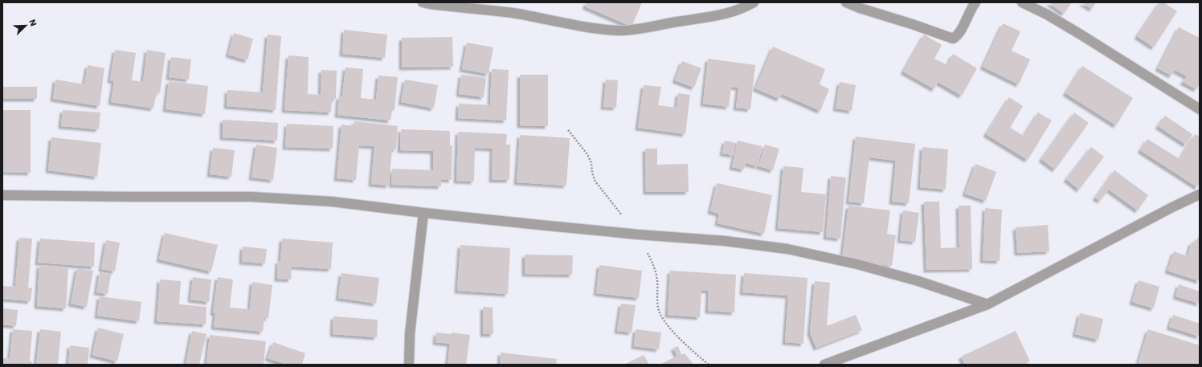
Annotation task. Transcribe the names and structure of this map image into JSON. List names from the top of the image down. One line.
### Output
{"north":"top right"}
